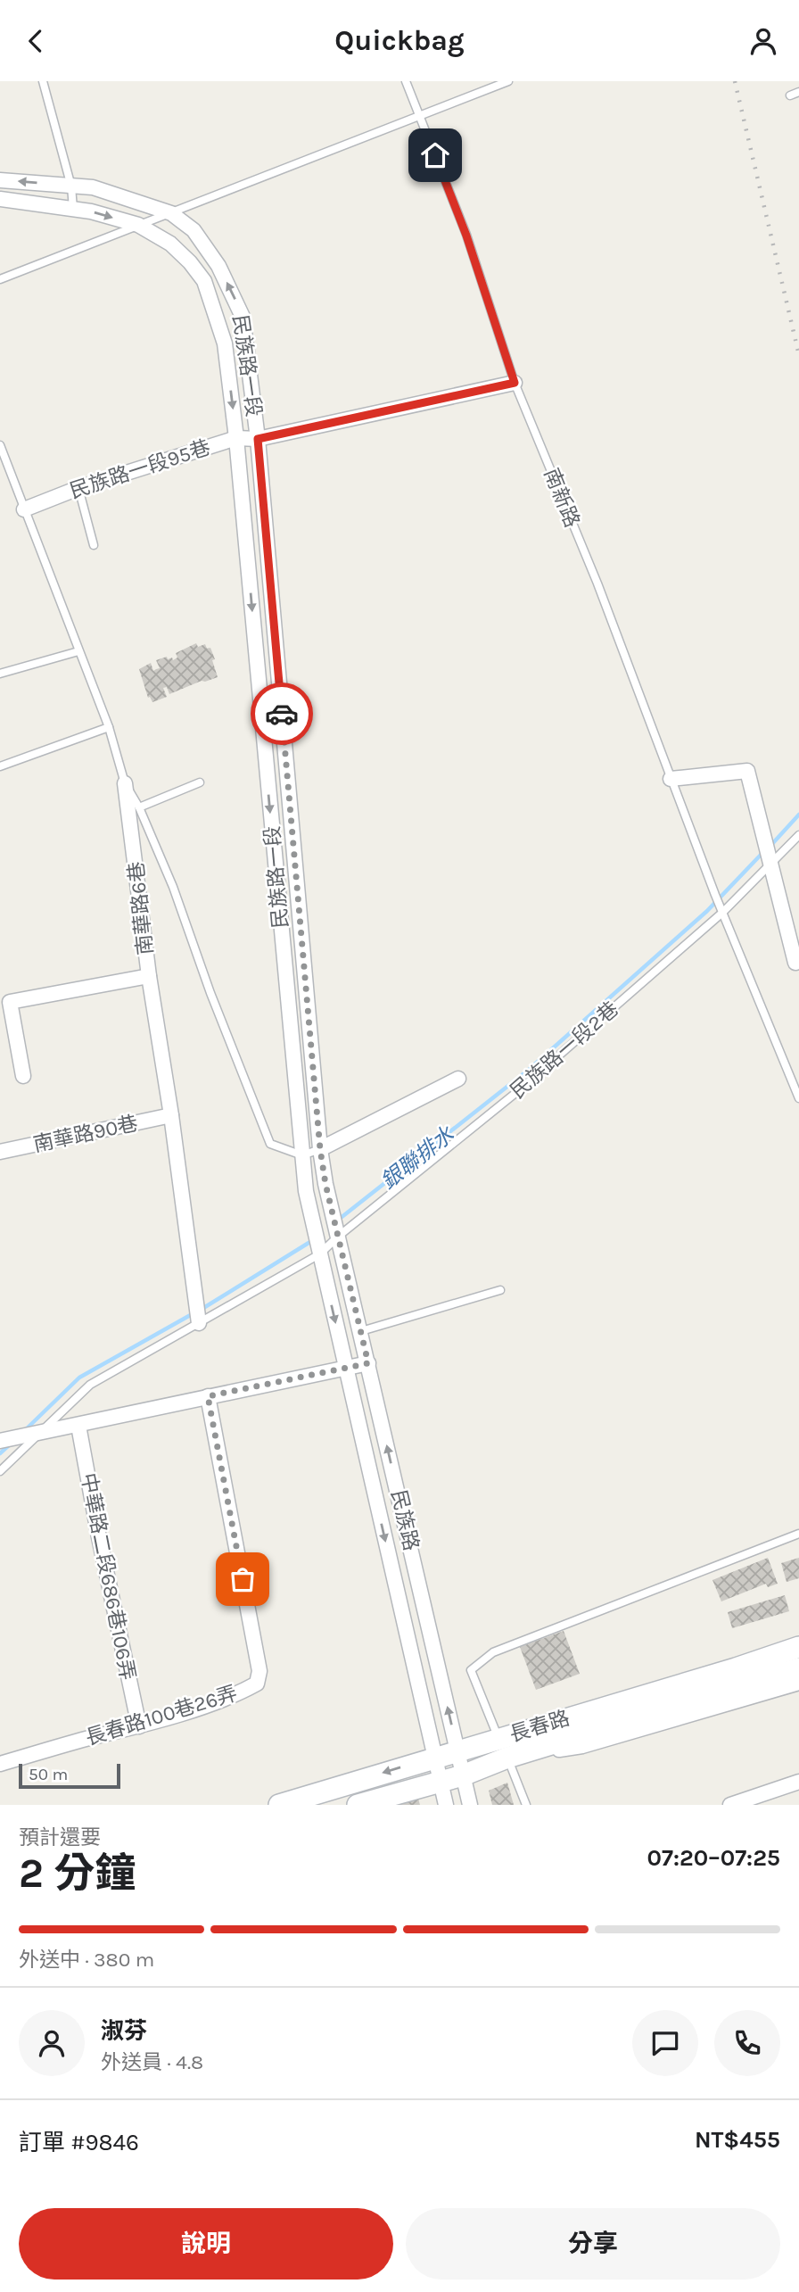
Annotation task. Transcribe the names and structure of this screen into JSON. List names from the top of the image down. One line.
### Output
{"streets":{"street":["民族路一段","民族路一段95巷","南華路6巷","南華路90巷","民族路","中華路二段686巷106弄","長春路100巷26弄","長春路"],"lane":["南新路","民族路一段2巷"]},"crossings":[["民族路一段","民族路一段95巷"],["民族路一段","民族路一段2巷"],["民族路一段","民族路"],["民族路一段95巷","南新路"],["民族路一段95巷","南華路6巷"],["南新路","民族路一段2巷"],["南華路6巷","民族路一段2巷"],["南華路6巷","南華路90巷"],["民族路一段2巷","民族路"],["民族路","長春路"],["中華路二段686巷106弄","長春路100巷26弄"]],"water":["銀聯排水"],"scale_bar":"50 m","page":{"header":"Quickbag","scale":"50 m","heading":["2 分鐘","預計還要","07:20–07:25"],"panel":["淑芬","外送員 · 4.8","訂單 #9846","NT$455"],"bar":"外送中 · 380 m","buttons":["說明","分享"]}}
